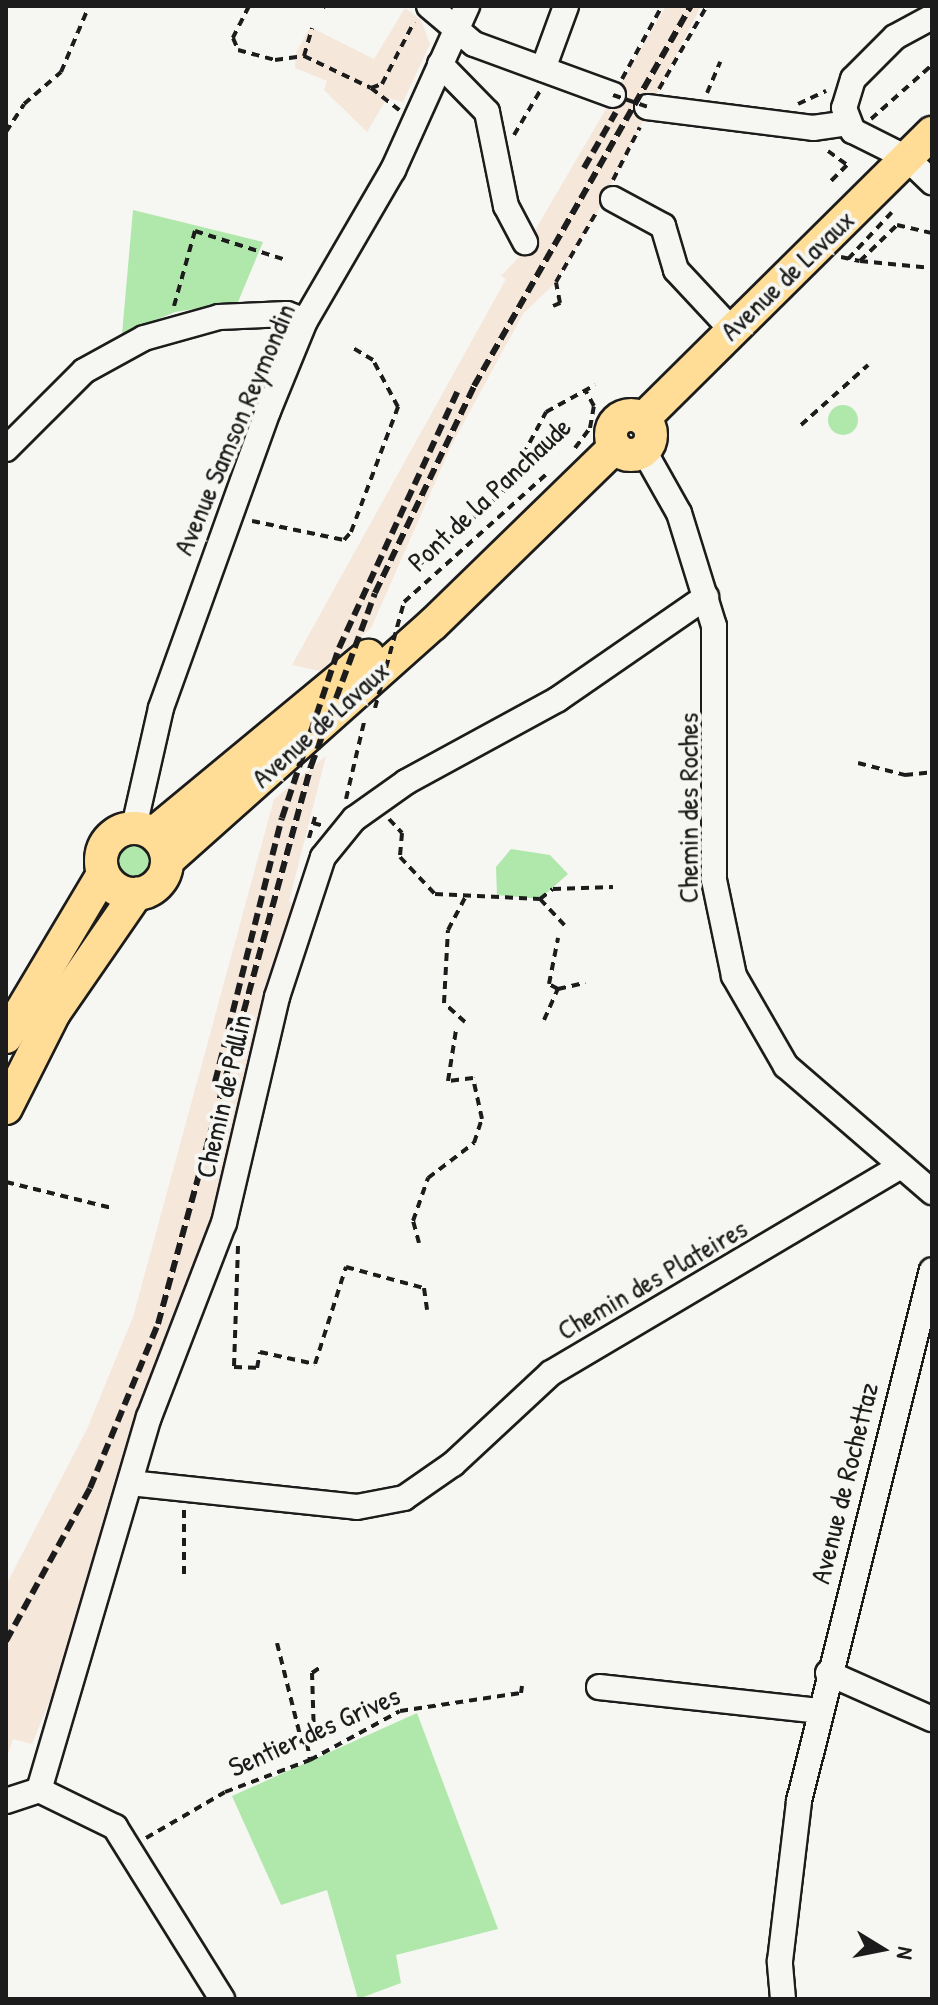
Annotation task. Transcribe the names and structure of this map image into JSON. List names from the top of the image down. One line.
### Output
{"streets":{"main road":["Avenue de Lavaux"],"street":["Avenue Samson Reymondin","Chemin des Roches","Chemin de Pallin","Chemin des Plateires","Avenue de Rochettaz"],"path":["Pont de la Panchaude","Sentier des Grives"]},"crossings":[["Avenue de Lavaux","Avenue Samson Reymondin"],["Avenue de Lavaux","Chemin des Roches"],["Pont de la Panchaude","Chemin de Pallin"],["Chemin des Roches","Chemin de Pallin"],["Chemin des Roches","Chemin des Plateires"],["Chemin de Pallin","Chemin des Plateires"]],"north":"right"}
